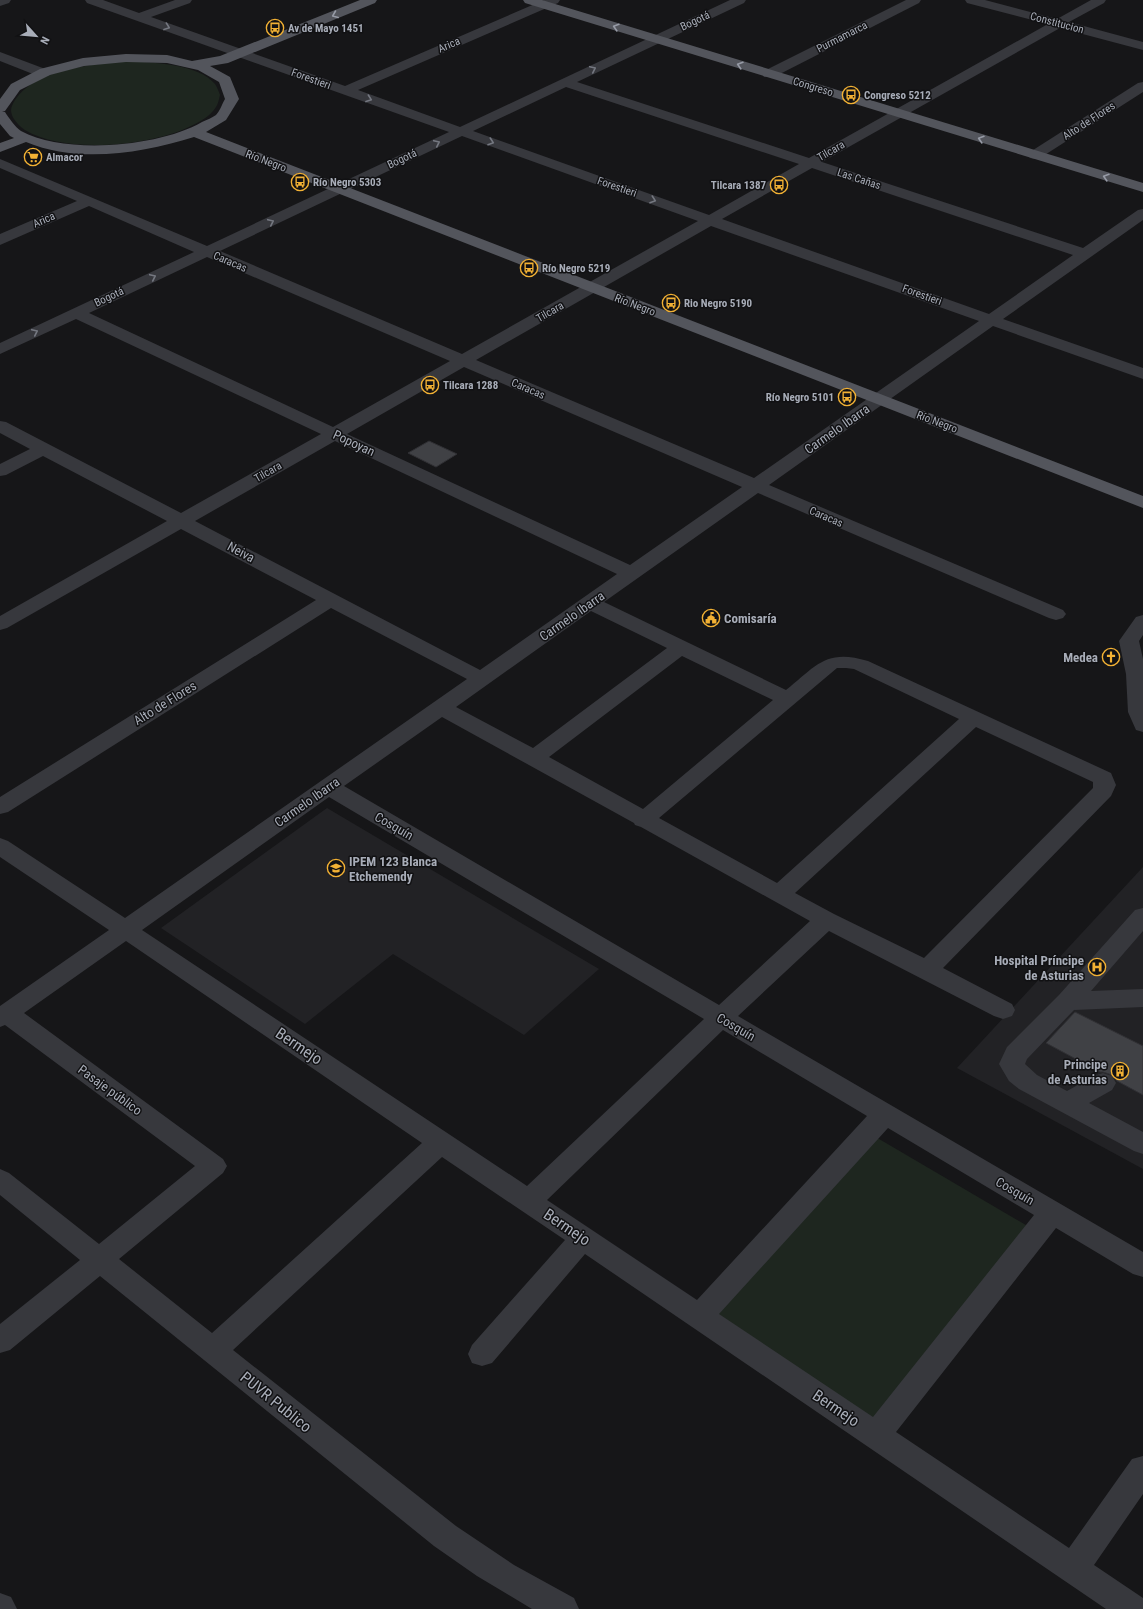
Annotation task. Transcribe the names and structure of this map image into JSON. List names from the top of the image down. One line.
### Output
{"streets":{"main road":["Congreso","Río Negro"],"street":["Bogotá","Constitucion","Purmamarca","Arica","Forestieri","Alto de Flores","Tilcara","Las Cañas","Caracas","Carmelo Ibarra","Popoyan","Neiva","Cosquín","Bermejo","Pasaje público","PUVR Publico"]},"crossings":[["Bogotá","Forestieri"],["Bogotá","Congreso"],["Bogotá","Río Negro"],["Bogotá","Las Cañas"],["Bogotá","Caracas"],["Bogotá","Popoyan"],["Constitucion","Tilcara"],["Purmamarca","Congreso"],["Arica","Forestieri"],["Arica","Congreso"],["Arica","Caracas"],["Forestieri","Tilcara"],["Forestieri","Carmelo Ibarra"],["Congreso","Alto de Flores"],["Congreso","Tilcara"],["Alto de Flores","Neiva"],["Tilcara","Río Negro"],["Tilcara","Las Cañas"],["Tilcara","Caracas"],["Tilcara","Popoyan"],["Tilcara","Neiva"],["Río Negro","Carmelo Ibarra"],["Las Cañas","Carmelo Ibarra"],["Caracas","Carmelo Ibarra"],["Carmelo Ibarra","Popoyan"],["Carmelo Ibarra","Neiva"],["Carmelo Ibarra","Cosquín"],["Carmelo Ibarra","Bermejo"],["Carmelo Ibarra","Pasaje público"],["Pasaje público","PUVR Publico"]],"one_way":["Bogotá","Forestieri","Congreso"],"places":{"bus stop":["Av de Mayo 1451","Congreso 5212","Río Negro 5303","Tilcara 1387","Río Negro 5219","Rio Negro 5190","Tilcara 1288","Río Negro 5101"],"supermarket":["Almacor"],"public building":["Comisaría"],"church":["Medea"],"school or university":["IPEM 123 Blanca Etchemendy"],"hospital":["Hospital Príncipe de Asturias"],"building":["Principe de Asturias"]},"north":"bottom right"}
